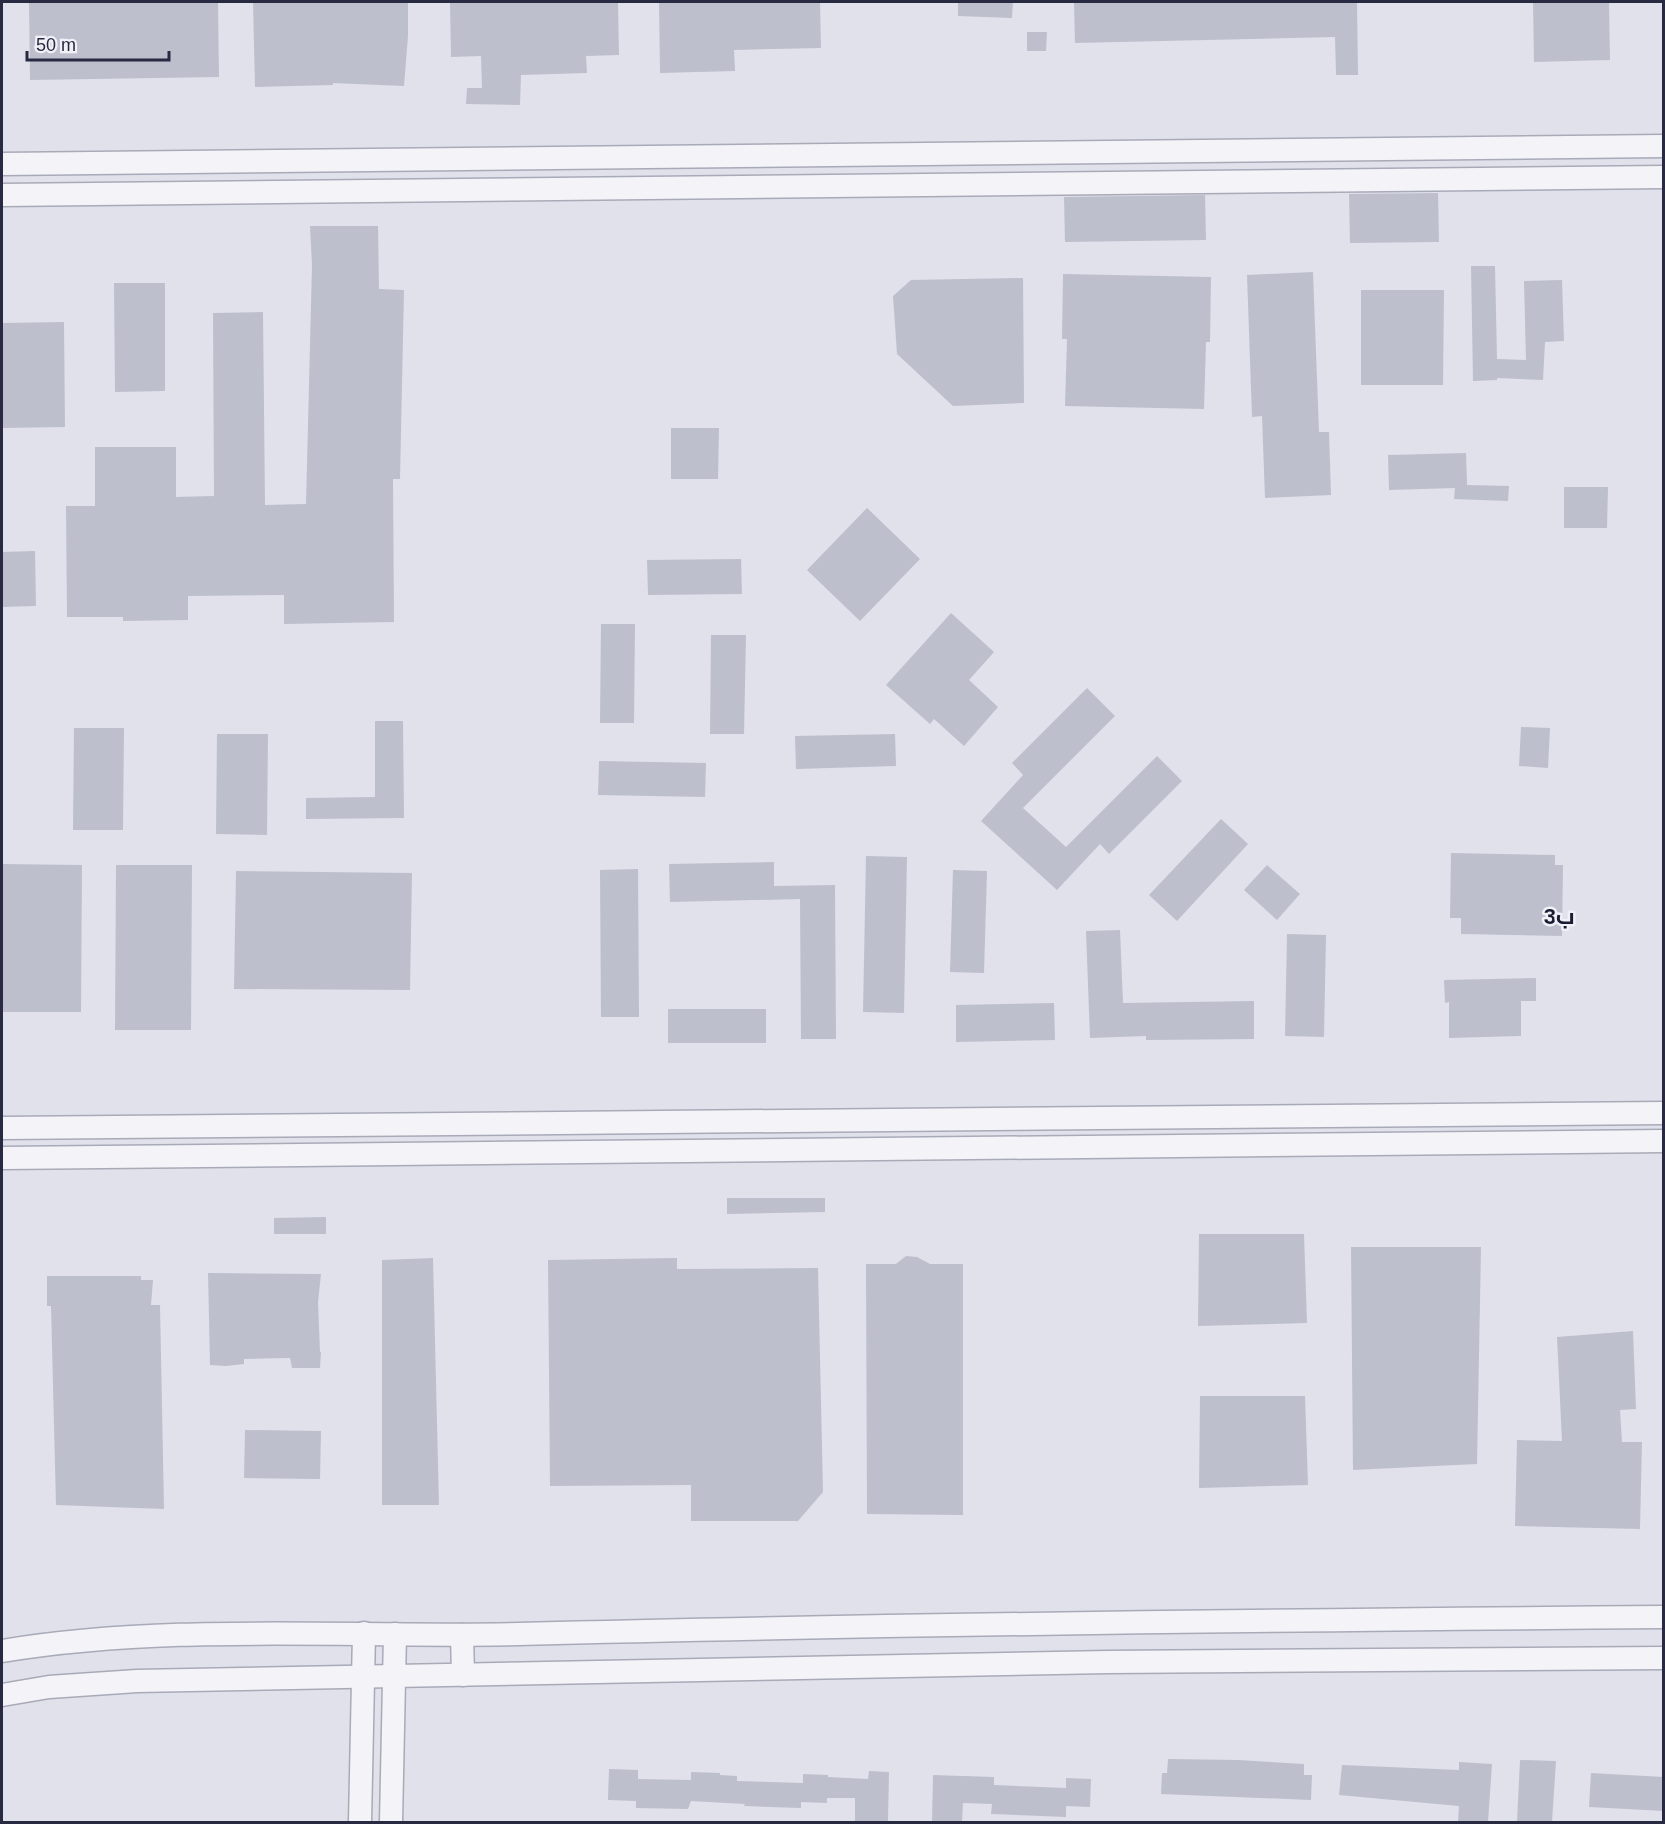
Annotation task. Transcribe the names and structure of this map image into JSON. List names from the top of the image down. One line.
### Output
{"districts":["ب3"],"scale_bar":"50 m"}
